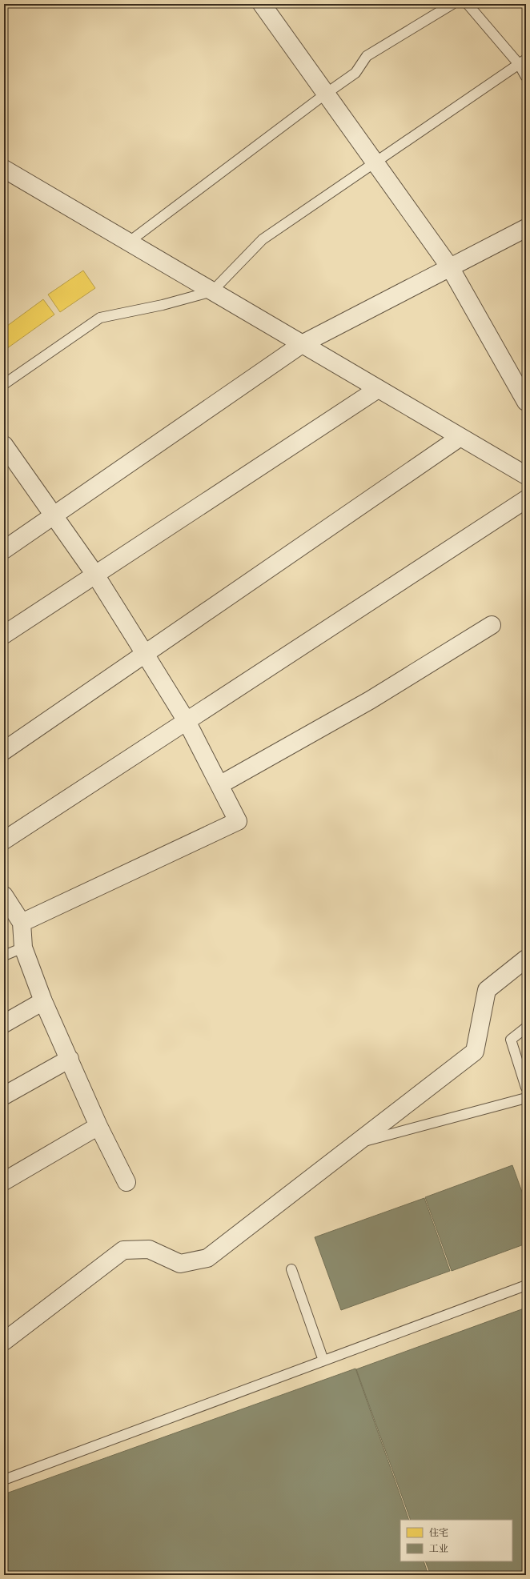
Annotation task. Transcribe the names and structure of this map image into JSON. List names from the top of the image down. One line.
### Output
{"legend":["住宅","工业"]}
